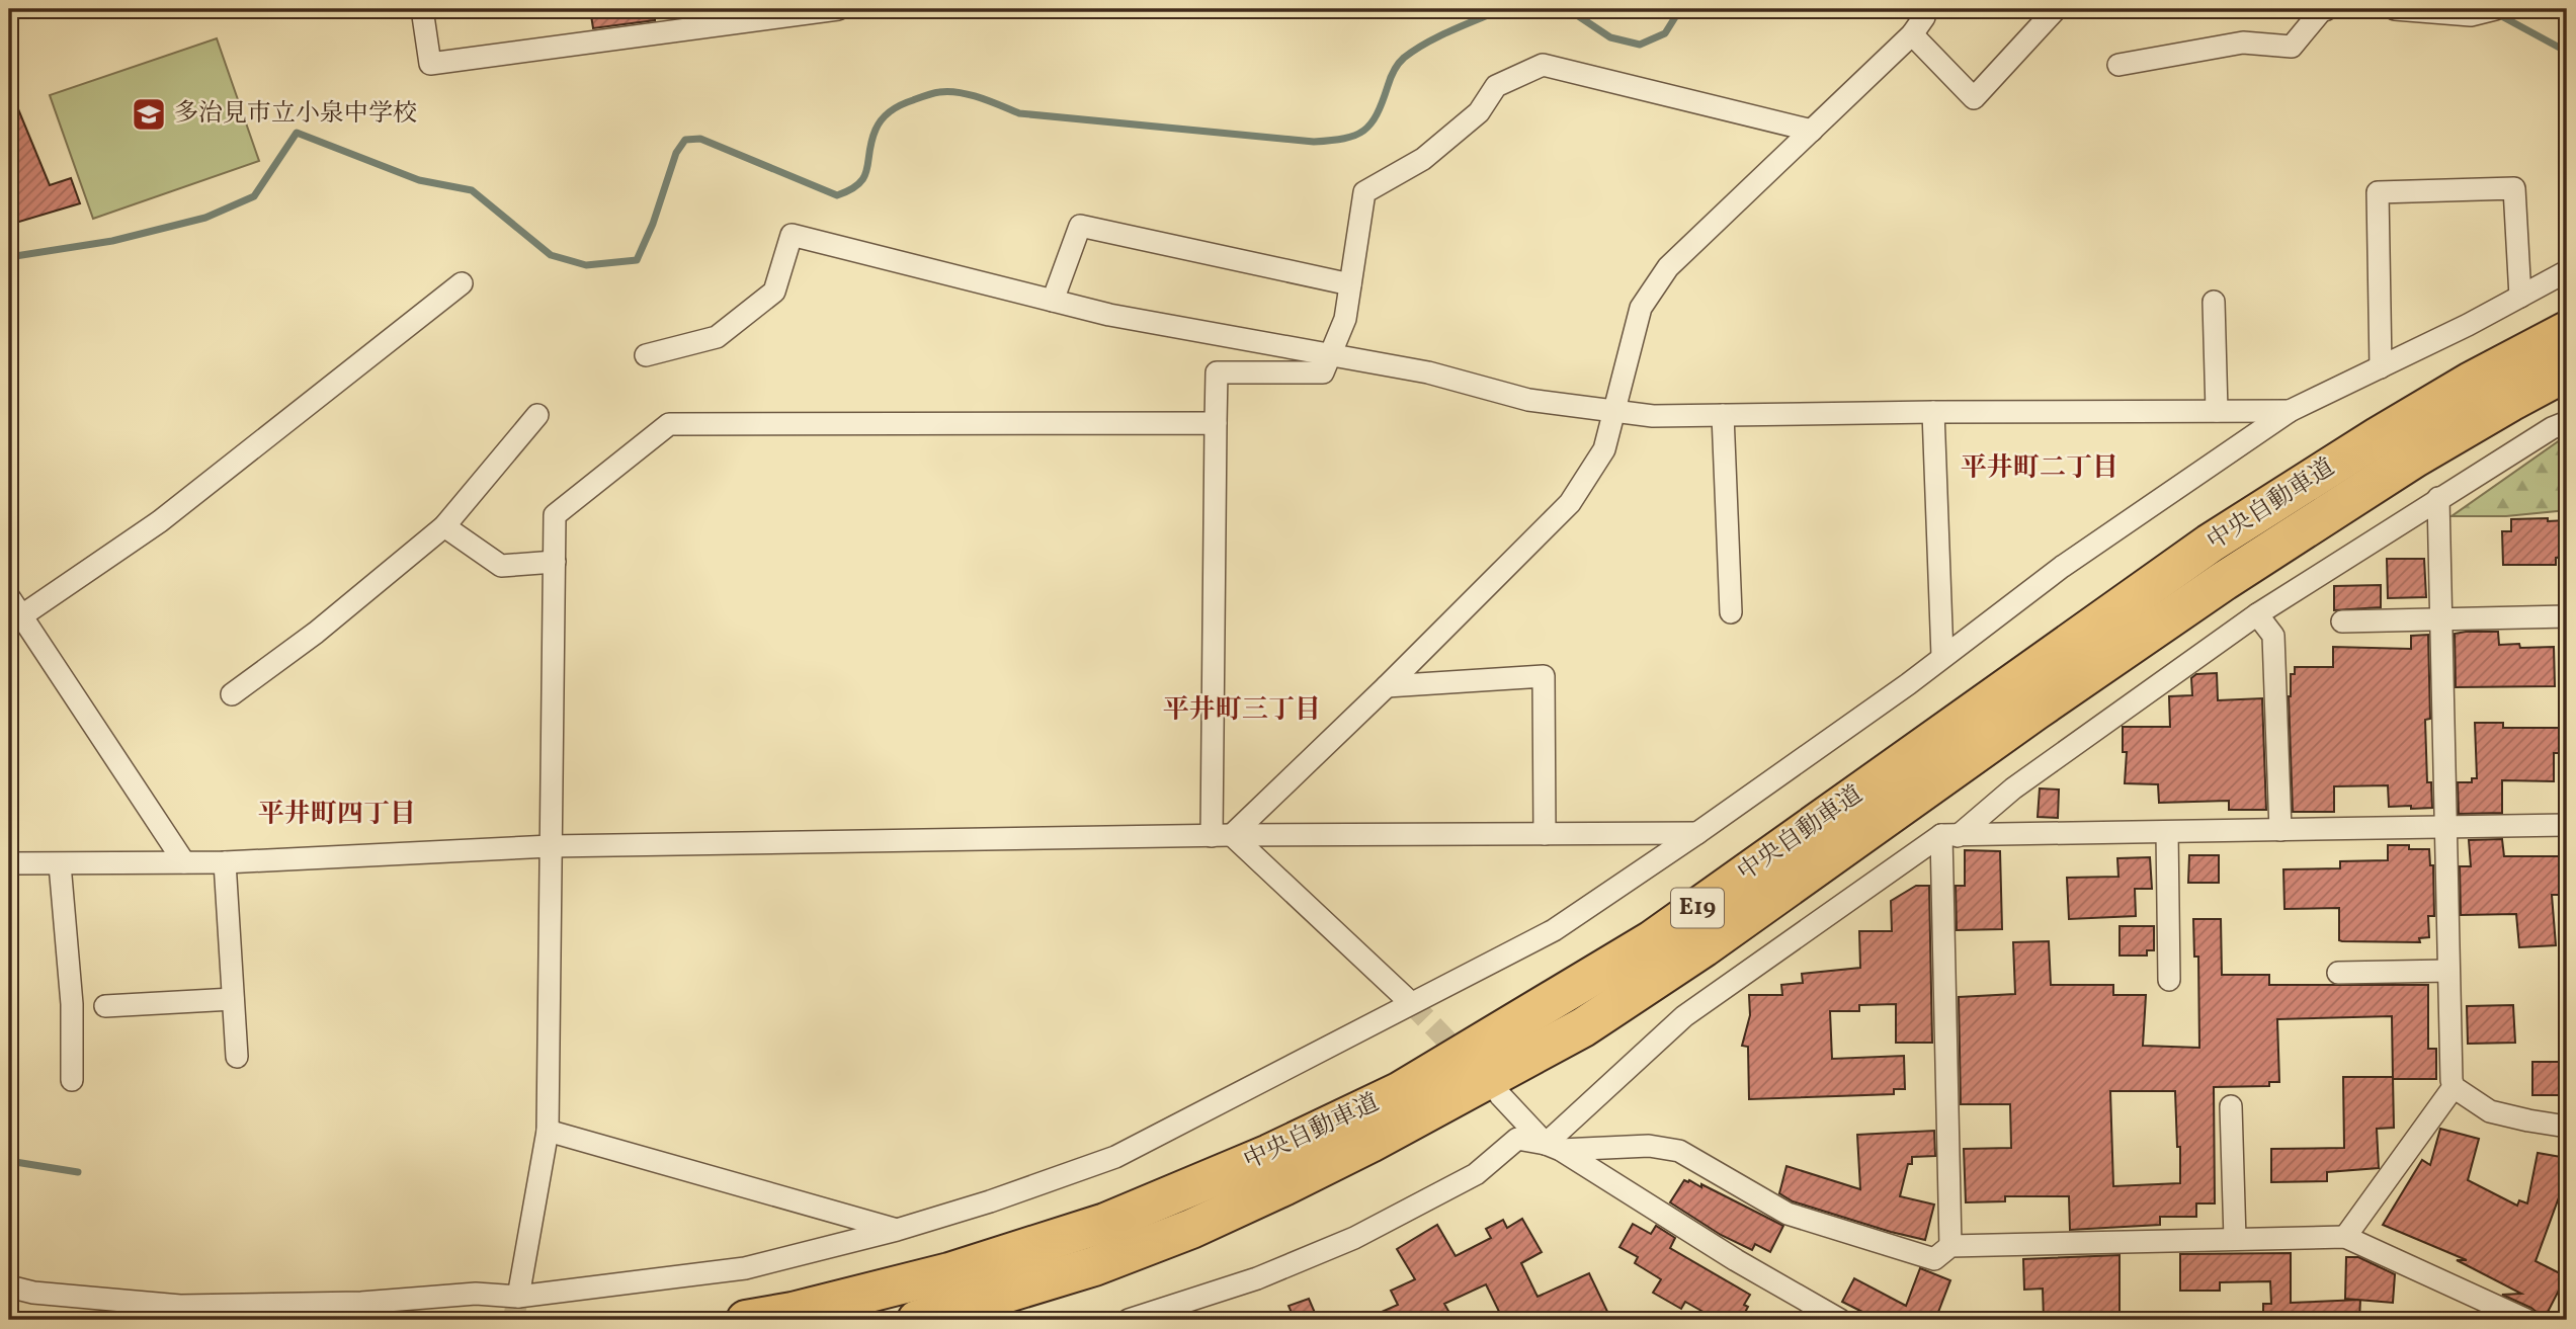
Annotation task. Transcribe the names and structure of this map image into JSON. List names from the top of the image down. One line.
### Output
{"streets":{"highway":["中央自動車道","E19"]},"districts":["平井町二丁目","平井町三丁目","平井町四丁目"],"places":{"school or university":["多治見市立小泉中学校"]}}
